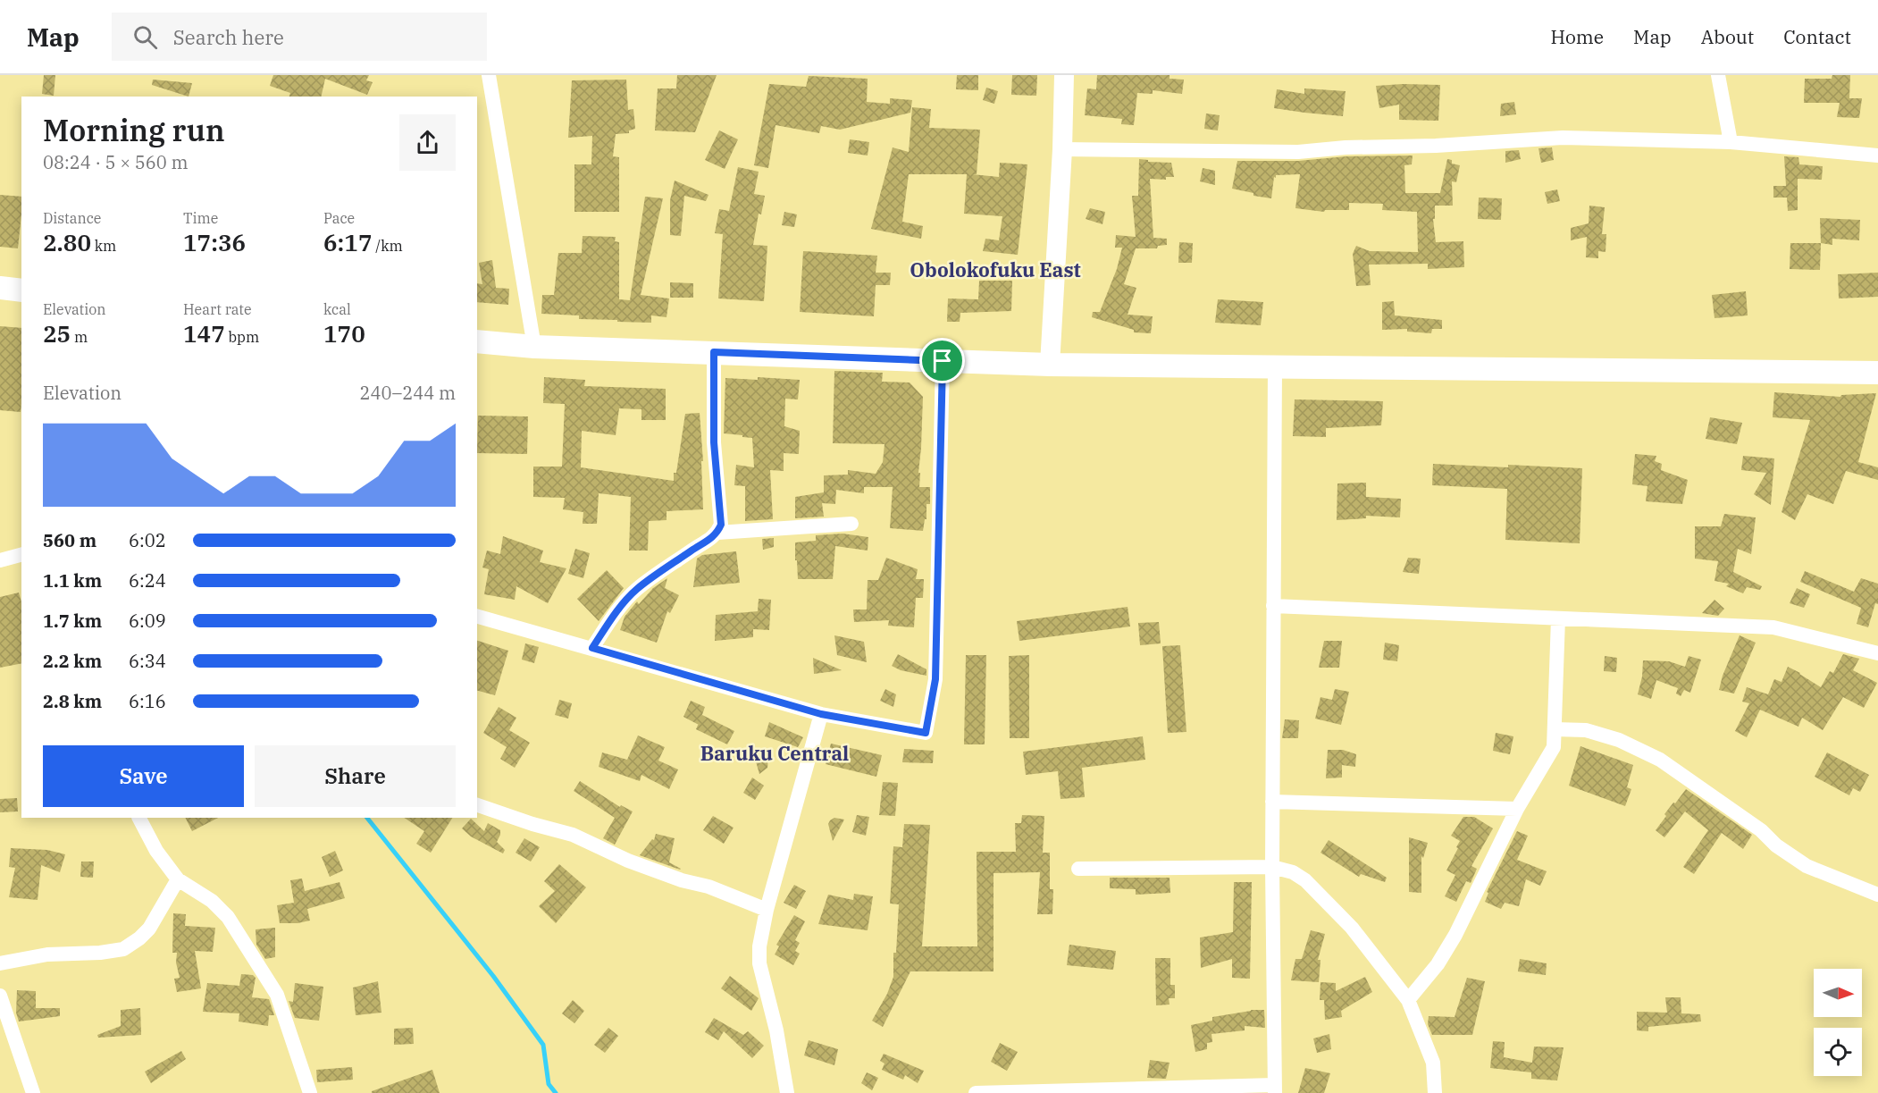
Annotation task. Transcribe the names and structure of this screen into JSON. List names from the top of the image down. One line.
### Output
{"districts":["Obolokofuku East","Baruku Central"],"north":"right","page":{"header":"Map","search":"Search here","nav":["Home","Map","About","Contact"],"heading":["Morning run","08:24 · 5 × 560 m"],"stats":[["Distance","2.80 km"],["Time","17:36"],["Pace","6:17 /km"],["Elevation","25 m"],["Heart rate","147 bpm"],["kcal","170"]],"chart":["Elevation","240–244 m"],"list":[{"name":"560 m","note":"6:02"},{"name":"1.1 km","note":"6:24"},{"name":"1.7 km","note":"6:09"},{"name":"2.2 km","note":"6:34"},{"name":"2.8 km","note":"6:16"}],"buttons":["Save","Share"]}}
